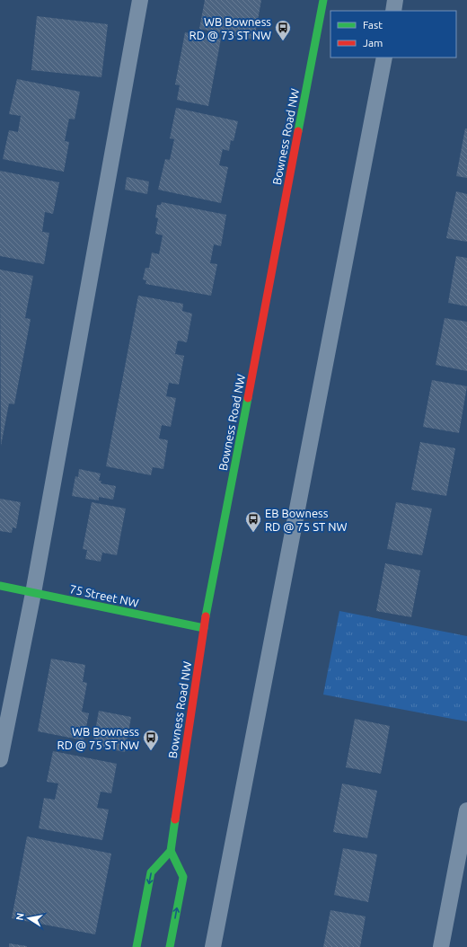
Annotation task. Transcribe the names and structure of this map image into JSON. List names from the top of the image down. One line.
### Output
{"streets":{"street":["Bowness Road NW","75 Street NW"]},"crossings":[["Bowness Road NW","75 Street NW"]],"places":{"bus stop":["WB Bowness RD @ 73 ST NW","EB Bowness RD @ 75 ST NW","WB Bowness RD @ 75 ST NW"]},"legend":["Fast","Jam"],"north":"left"}
